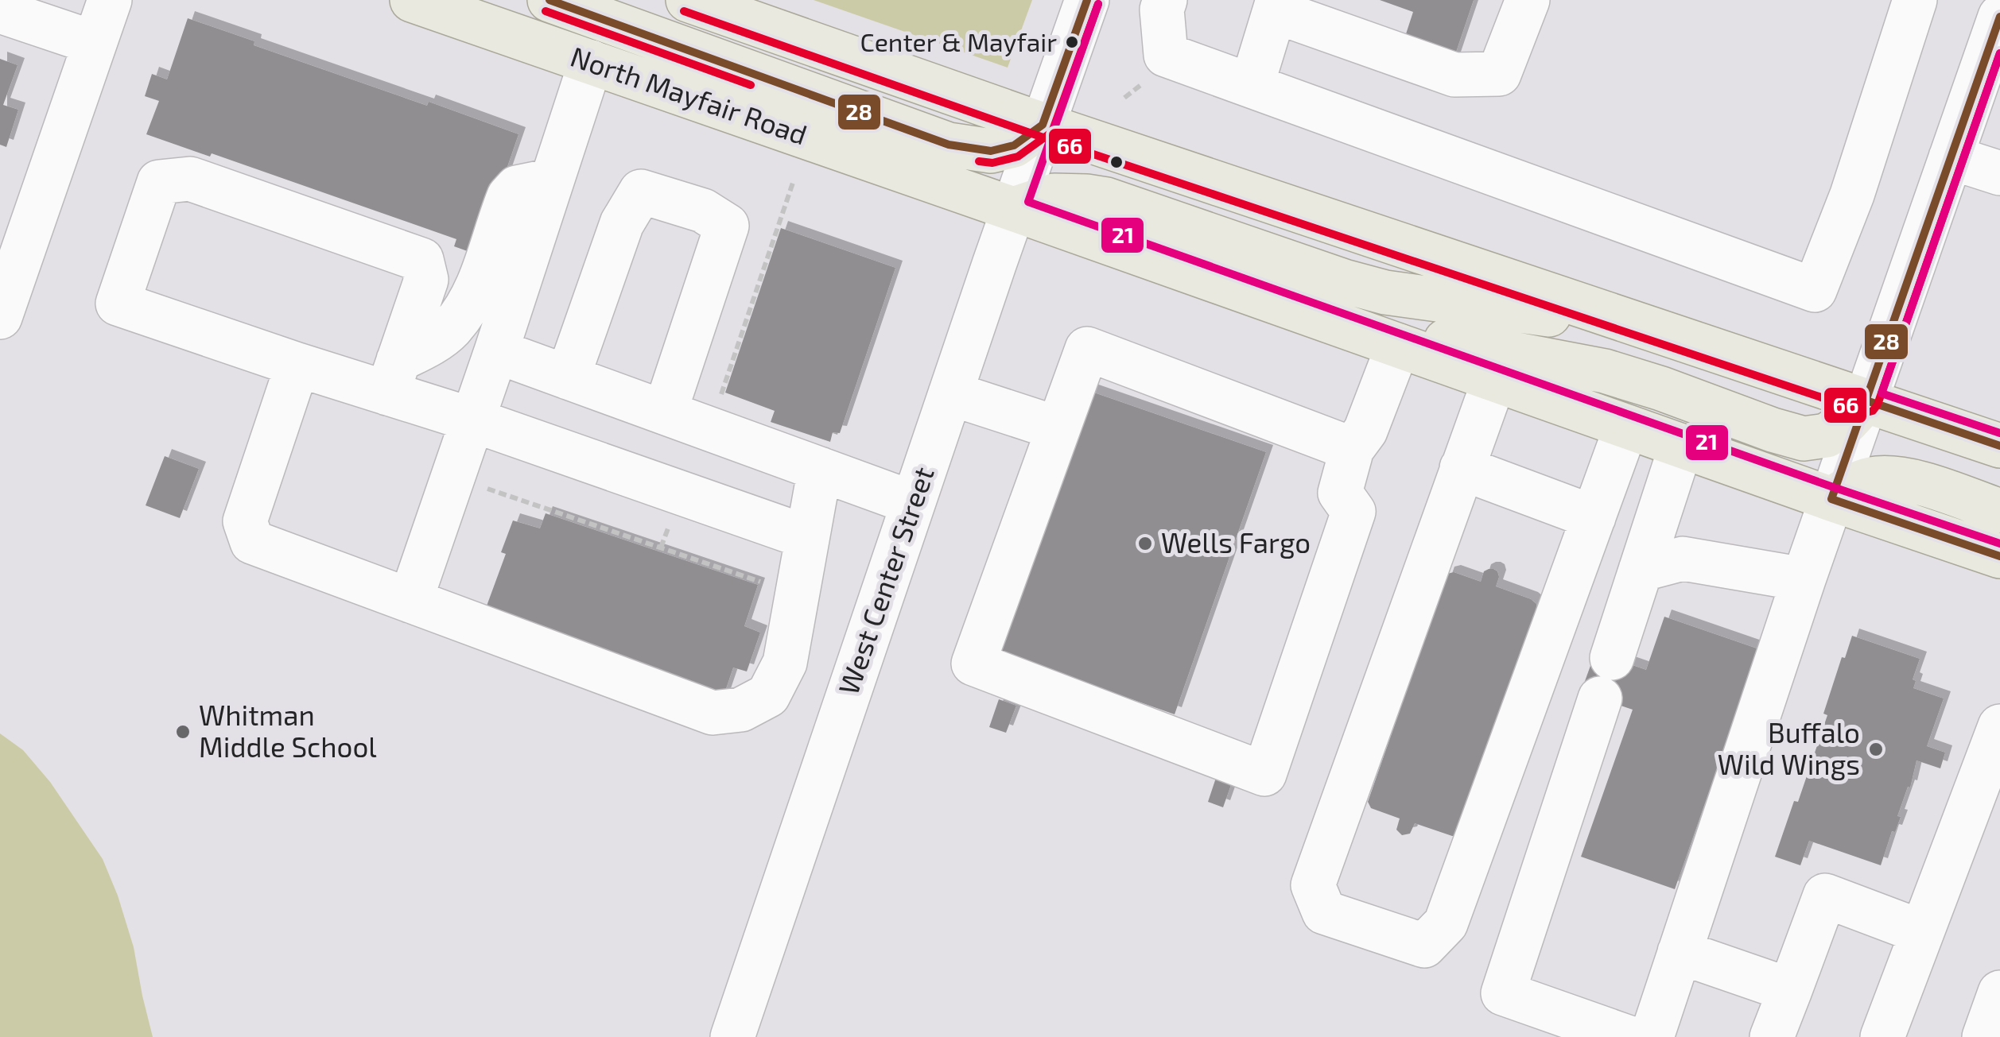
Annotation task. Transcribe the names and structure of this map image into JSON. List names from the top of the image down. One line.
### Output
{"streets":{"main road":["North Mayfair Road"],"street":["West Center Street"]},"crossings":[["North Mayfair Road","West Center Street"]],"places":["Center & Mayfair","Wells Fargo","Whitman Middle School","Buffalo Wild Wings"],"lines":["transit line 28","transit line 66","transit line 21"]}
